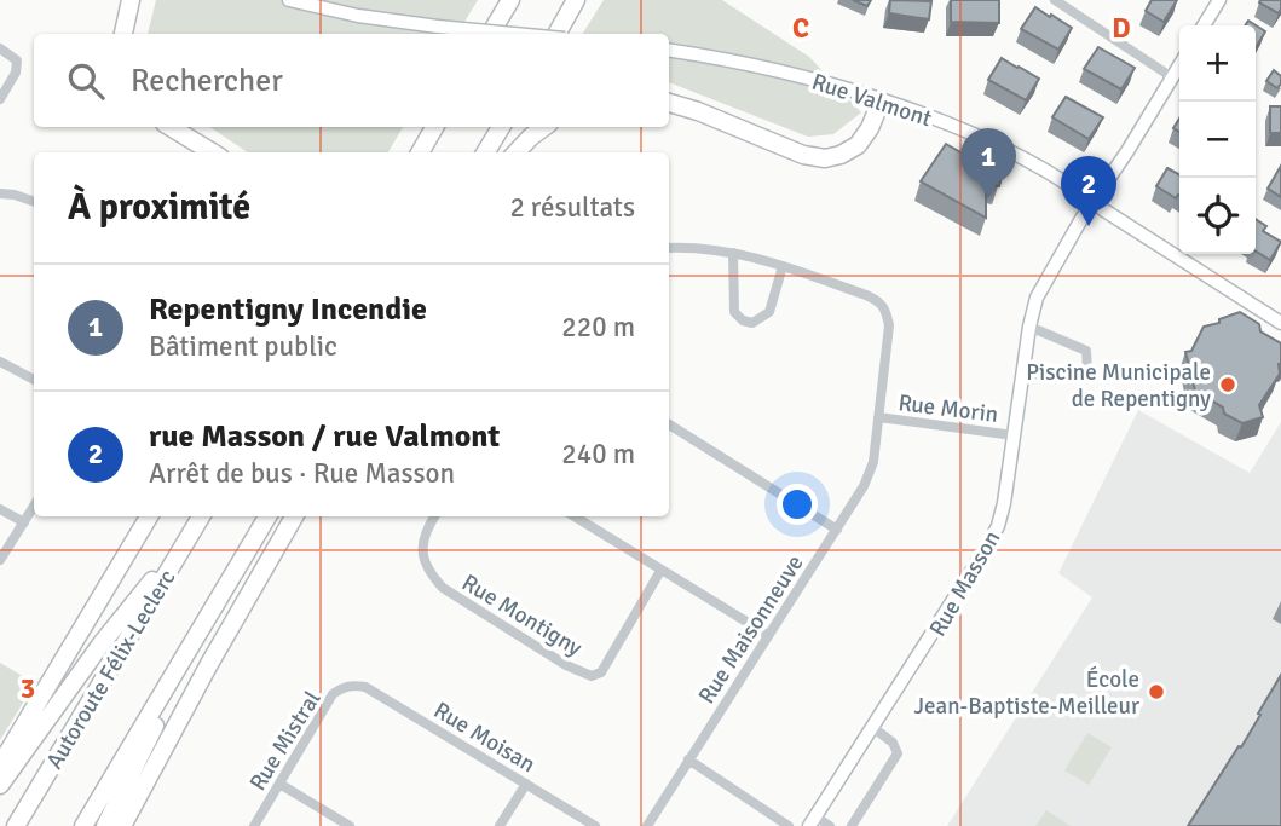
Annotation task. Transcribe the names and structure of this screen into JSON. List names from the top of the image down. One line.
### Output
{"streets":{"highway":["Autoroute Félix-Leclerc"],"street":["Rue Valmont","Rue Morin","Rue Masson","Rue Montigny","Rue Maisonneuve","Rue Moisan","Rue Mistral"]},"crossings":[["Rue Valmont","Rue Masson"],["Rue Morin","Rue Masson"],["Rue Morin","Rue Maisonneuve"],["Rue Moisan","Rue Mistral"]],"places":["Piscine Municipale de Repentigny","École Jean-Baptiste-Meilleur"],"page":{"map_buttons":["+","−"],"search":"Rechercher","pins":["1","2"],"heading":["À proximité","2 résultats"],"list":[{"mark":"1","name":"Repentigny Incendie","note":"Bâtiment public","value":"220 m"},{"mark":"2","name":"rue Masson / rue Valmont","note":"Arrêt de bus · Rue Masson","value":"240 m"}]},"grid":{"columns":["C","D"],"rows":["3"]}}
